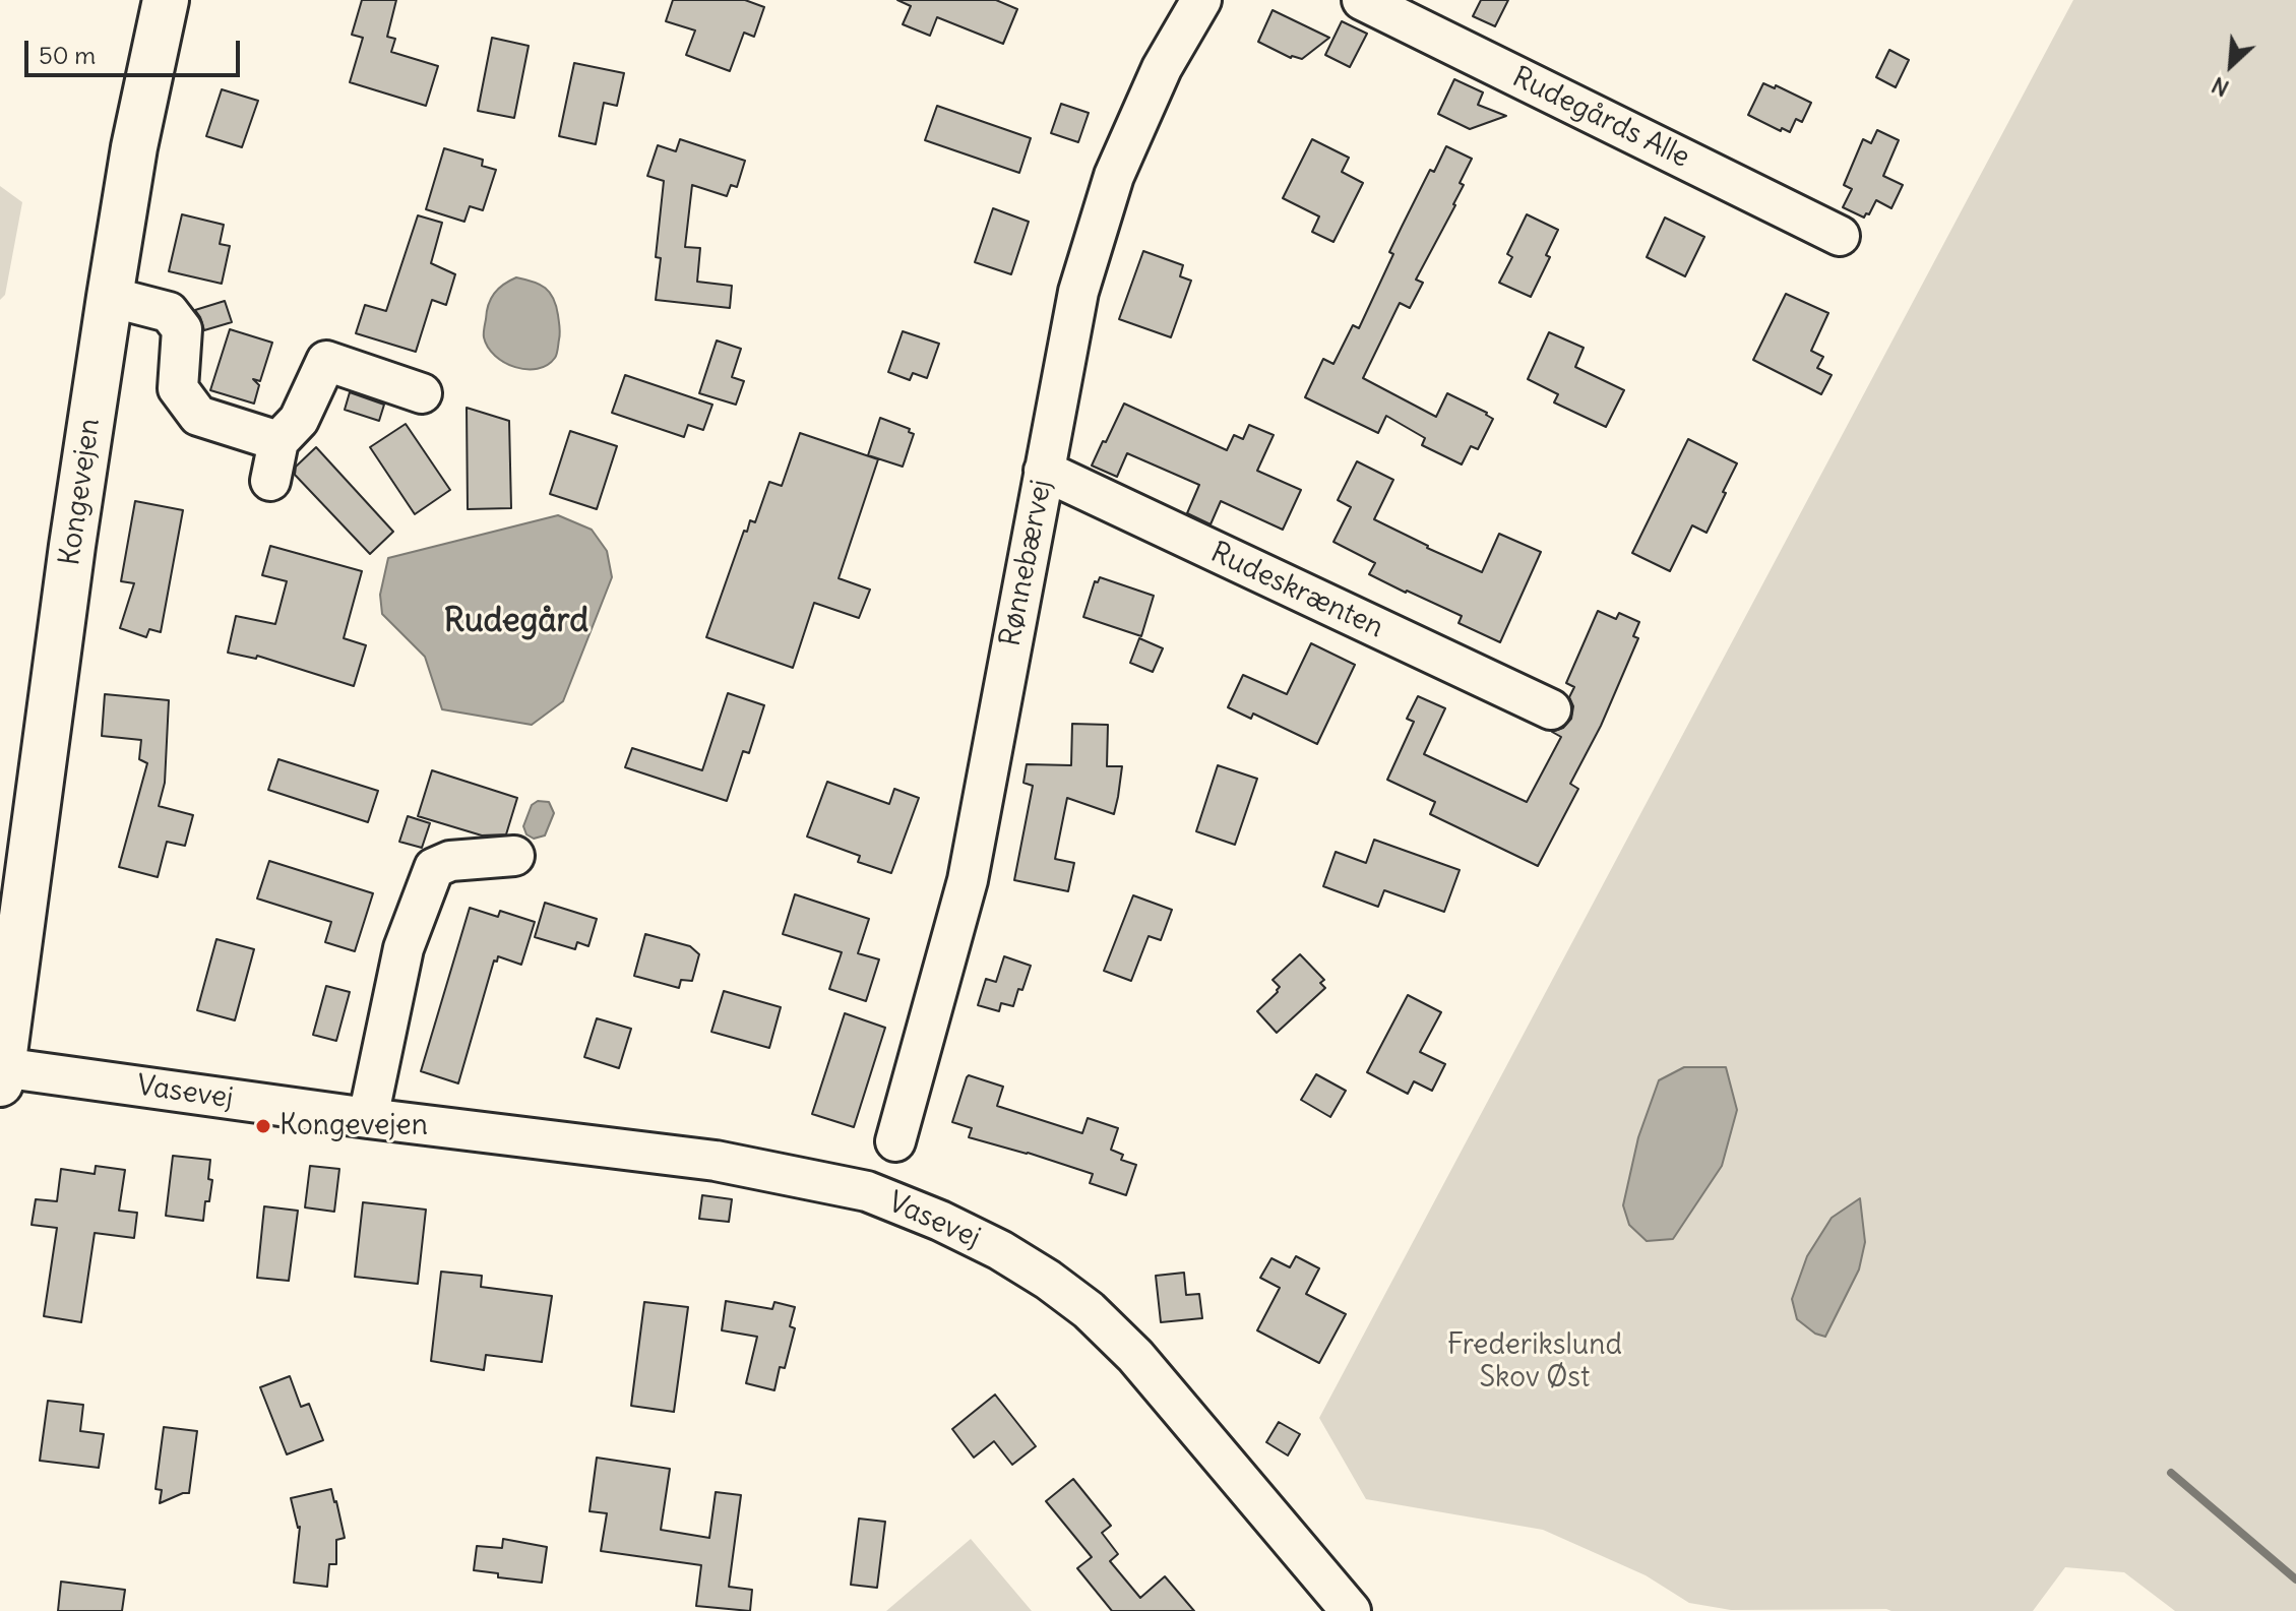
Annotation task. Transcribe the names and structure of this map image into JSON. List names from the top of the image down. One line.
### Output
{"streets":{"main road":["Kongevejen"],"street":["Rudegårds Alle","Rønnebærvej","Rudeskrænten","Vasevej"]},"crossings":[["Kongevejen","Vasevej"],["Rønnebærvej","Rudeskrænten"]],"districts":["Rudegård"],"parks":["Frederikslund Skov Øst"],"places":["Kongevejen"],"scale_bar":"50 m","north":"bottom left"}
